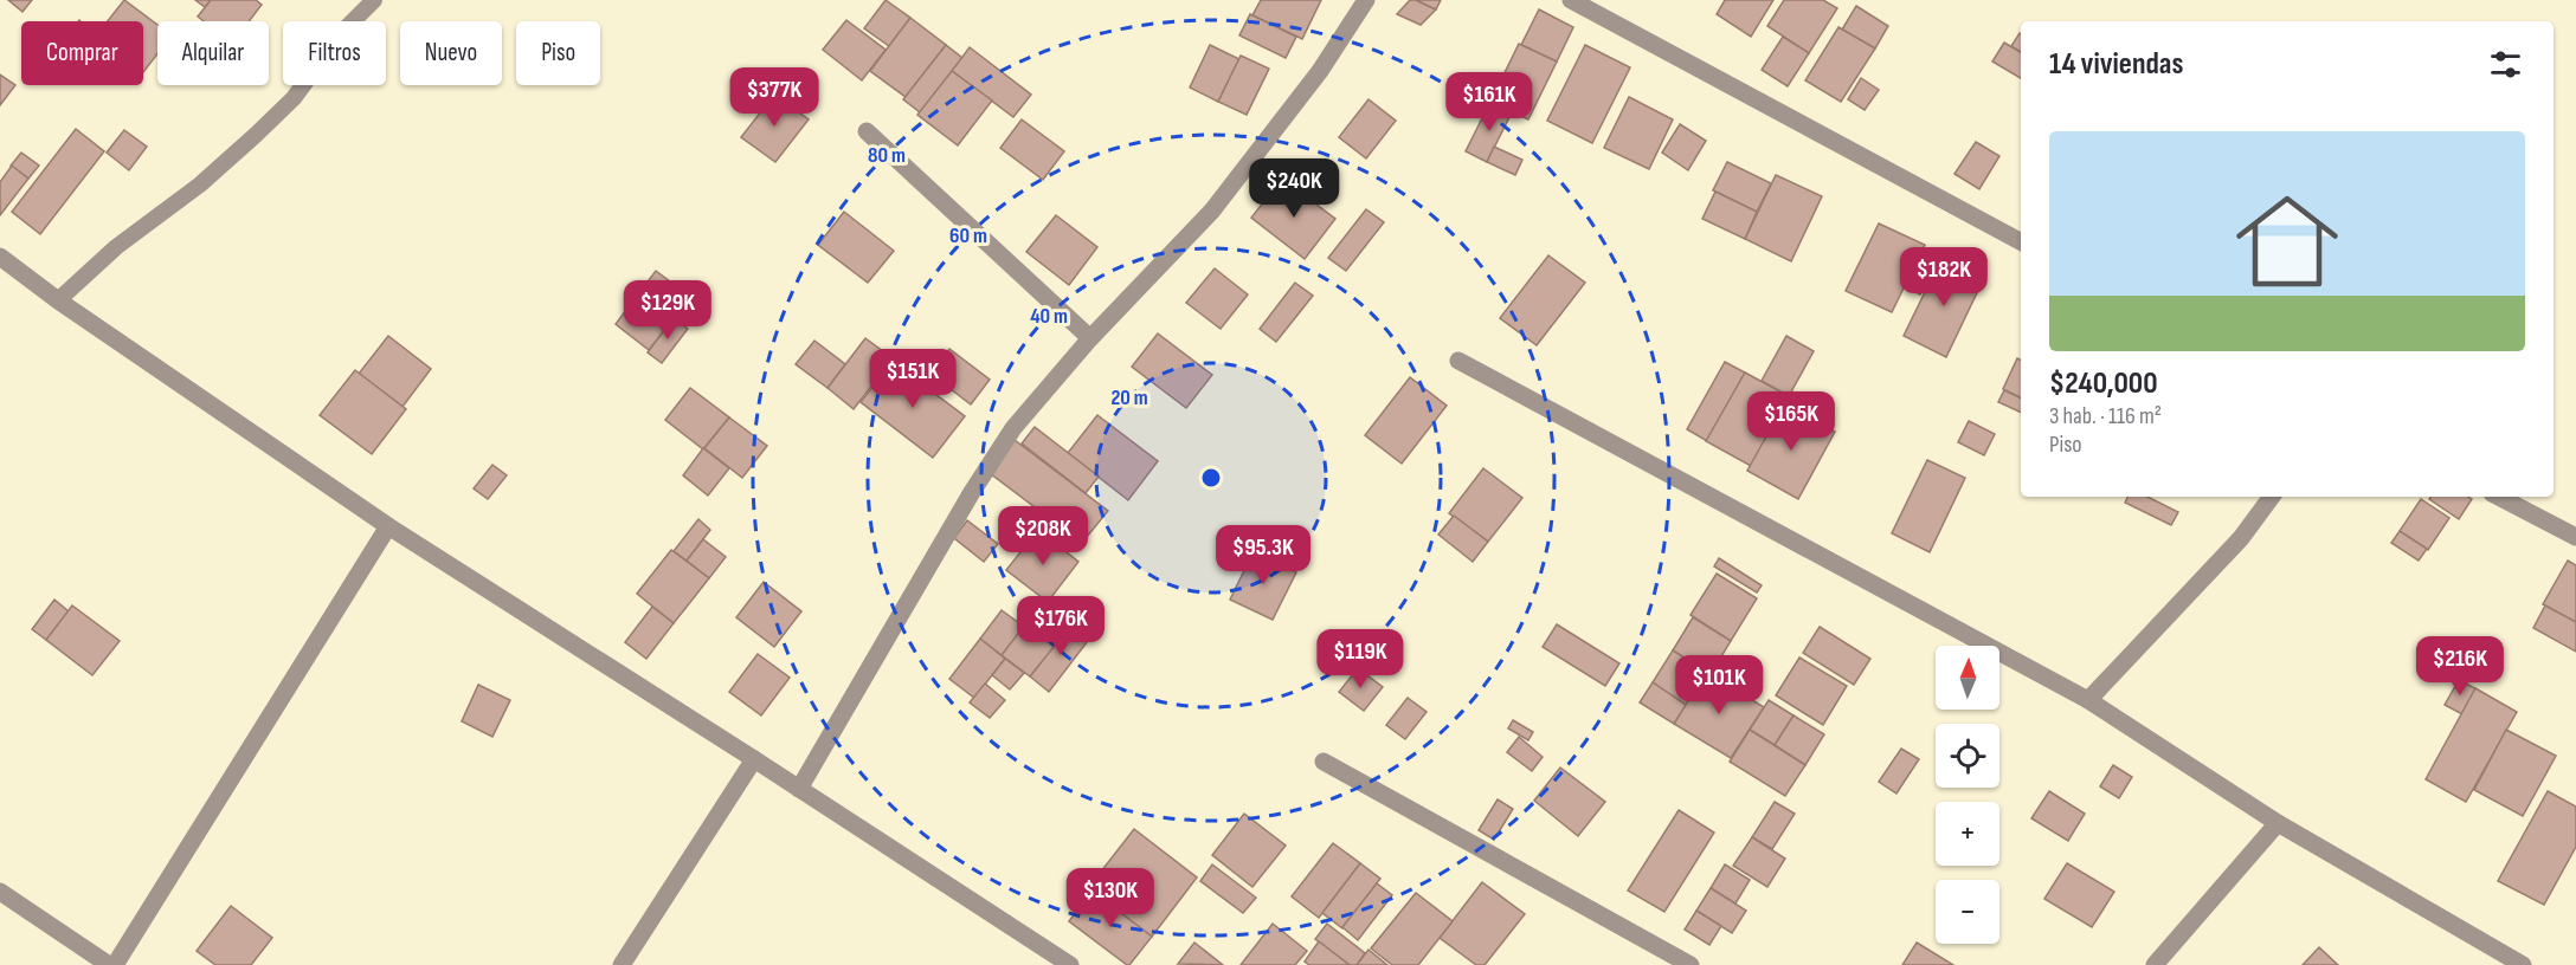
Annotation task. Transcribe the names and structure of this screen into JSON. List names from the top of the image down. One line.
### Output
{"north":"top","page":{"chip":["Comprar","Alquilar","Filtros","Nuevo","Piso"],"heading":"14 viviendas","price":["$377K","$161K","$240K","$182K","$129K","$151K","$165K","$208K","$95.3K","$176K","$119K","$216K","$101K","$130K"],"list":[{"name":"$240,000","note":"3 hab. · 116 m² · Piso"}],"map_buttons":["+","−"]},"rings":["80 m","60 m","40 m","20 m"]}
